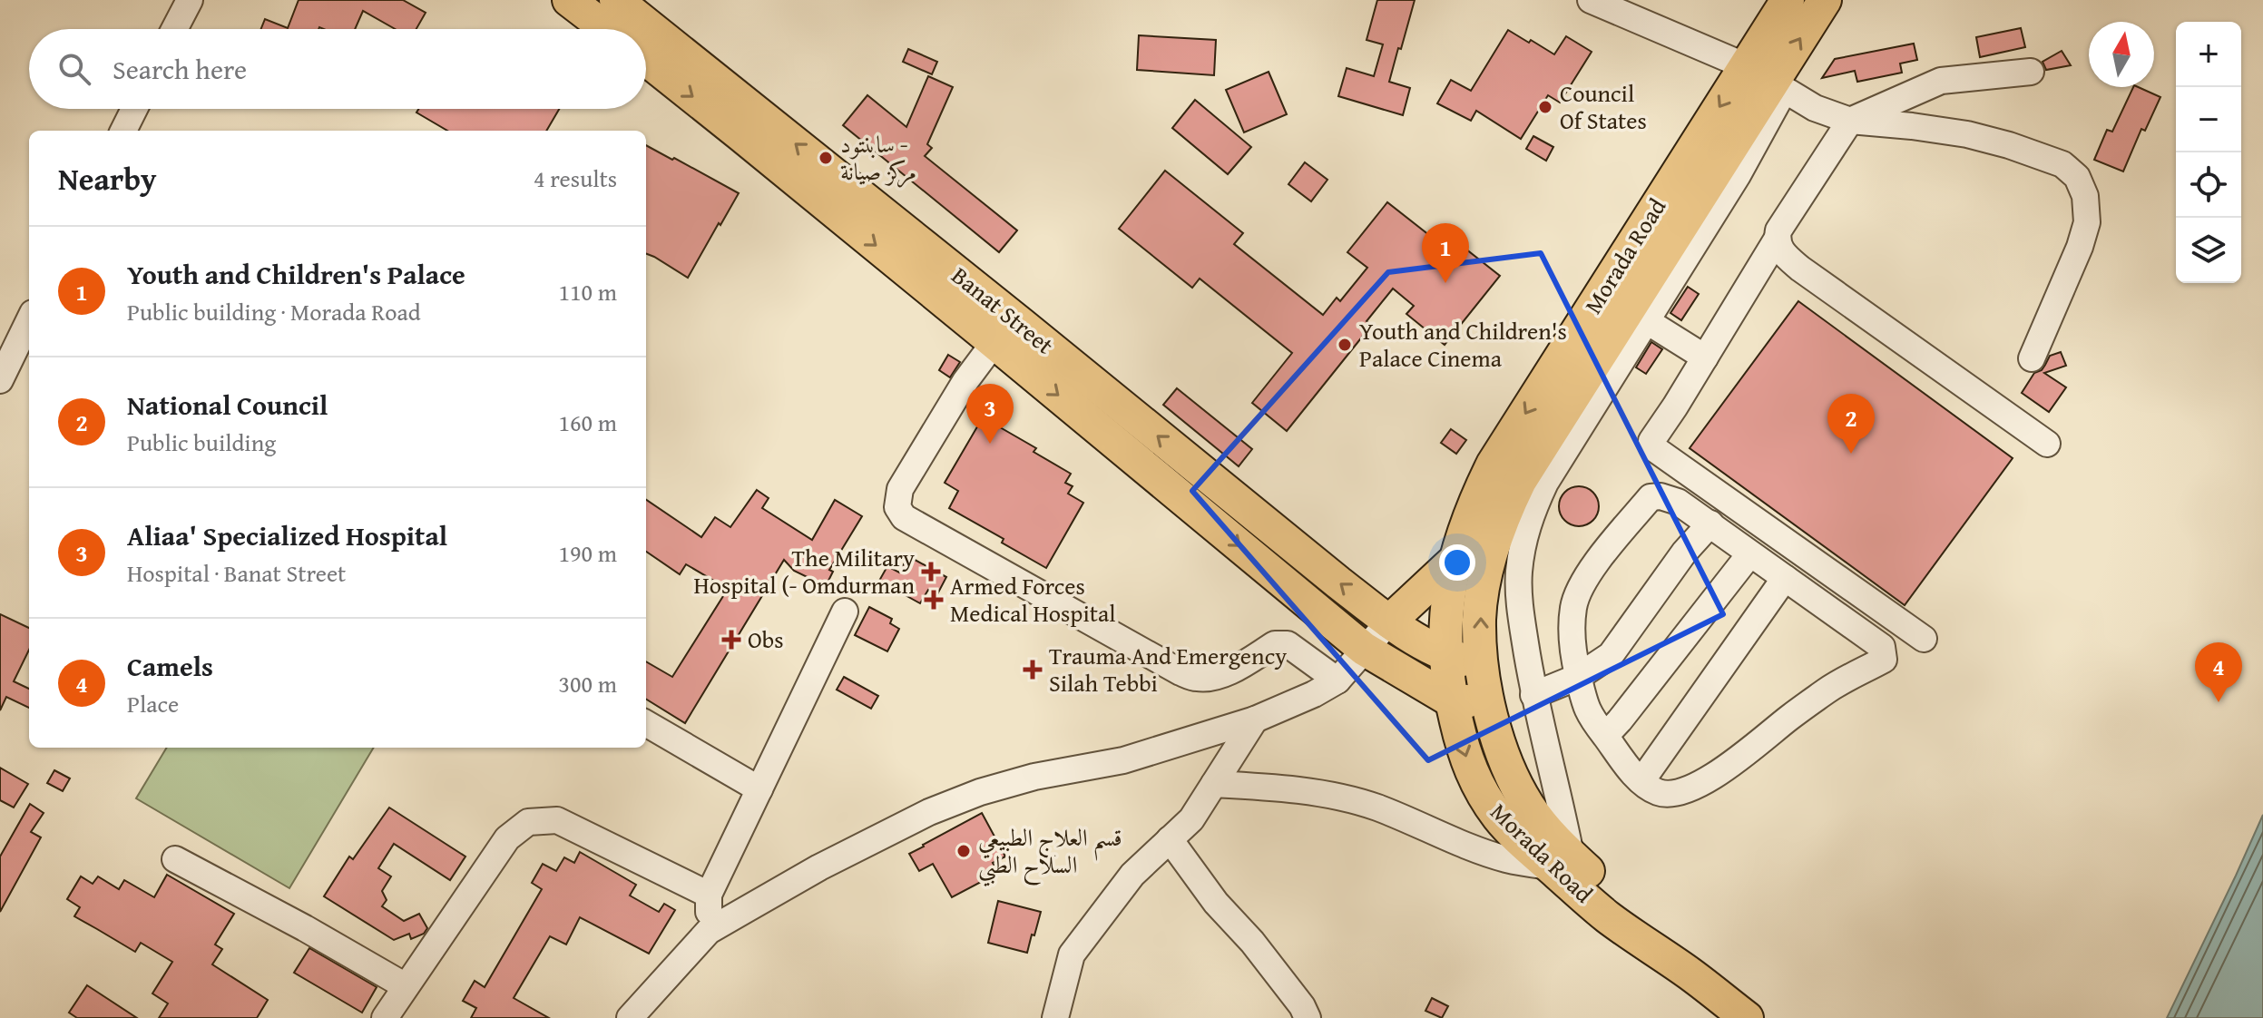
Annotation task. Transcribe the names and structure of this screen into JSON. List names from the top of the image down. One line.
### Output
{"streets":{"main road":["Morada Road","Banat Street"]},"crossings":[["Morada Road","Banat Street"]],"places":{"other":["Council Of States","سابنتود - مركز صيانة","Youth and Children's Palace Cinema","قسم العلاج الطبيعي السلاح الطبي"],"health":["The Military Hospital (- Omdurman","Armed Forces Medical Hospital","Obs","Trauma And Emergency Silah Tebbi"]},"north":"top","page":{"map_buttons":["+","−"],"search":"Search here","heading":["Nearby","4 results"],"pins":["1","3","2","4"],"list":[{"mark":"1","name":"Youth and Children's Palace","note":"Public building · Morada Road","value":"110 m"},{"mark":"2","name":"National Council","note":"Public building","value":"160 m"},{"mark":"3","name":"Aliaa' Specialized Hospital","note":"Hospital · Banat Street","value":"190 m"},{"mark":"4","name":"Camels","note":"Place","value":"300 m"}]}}
